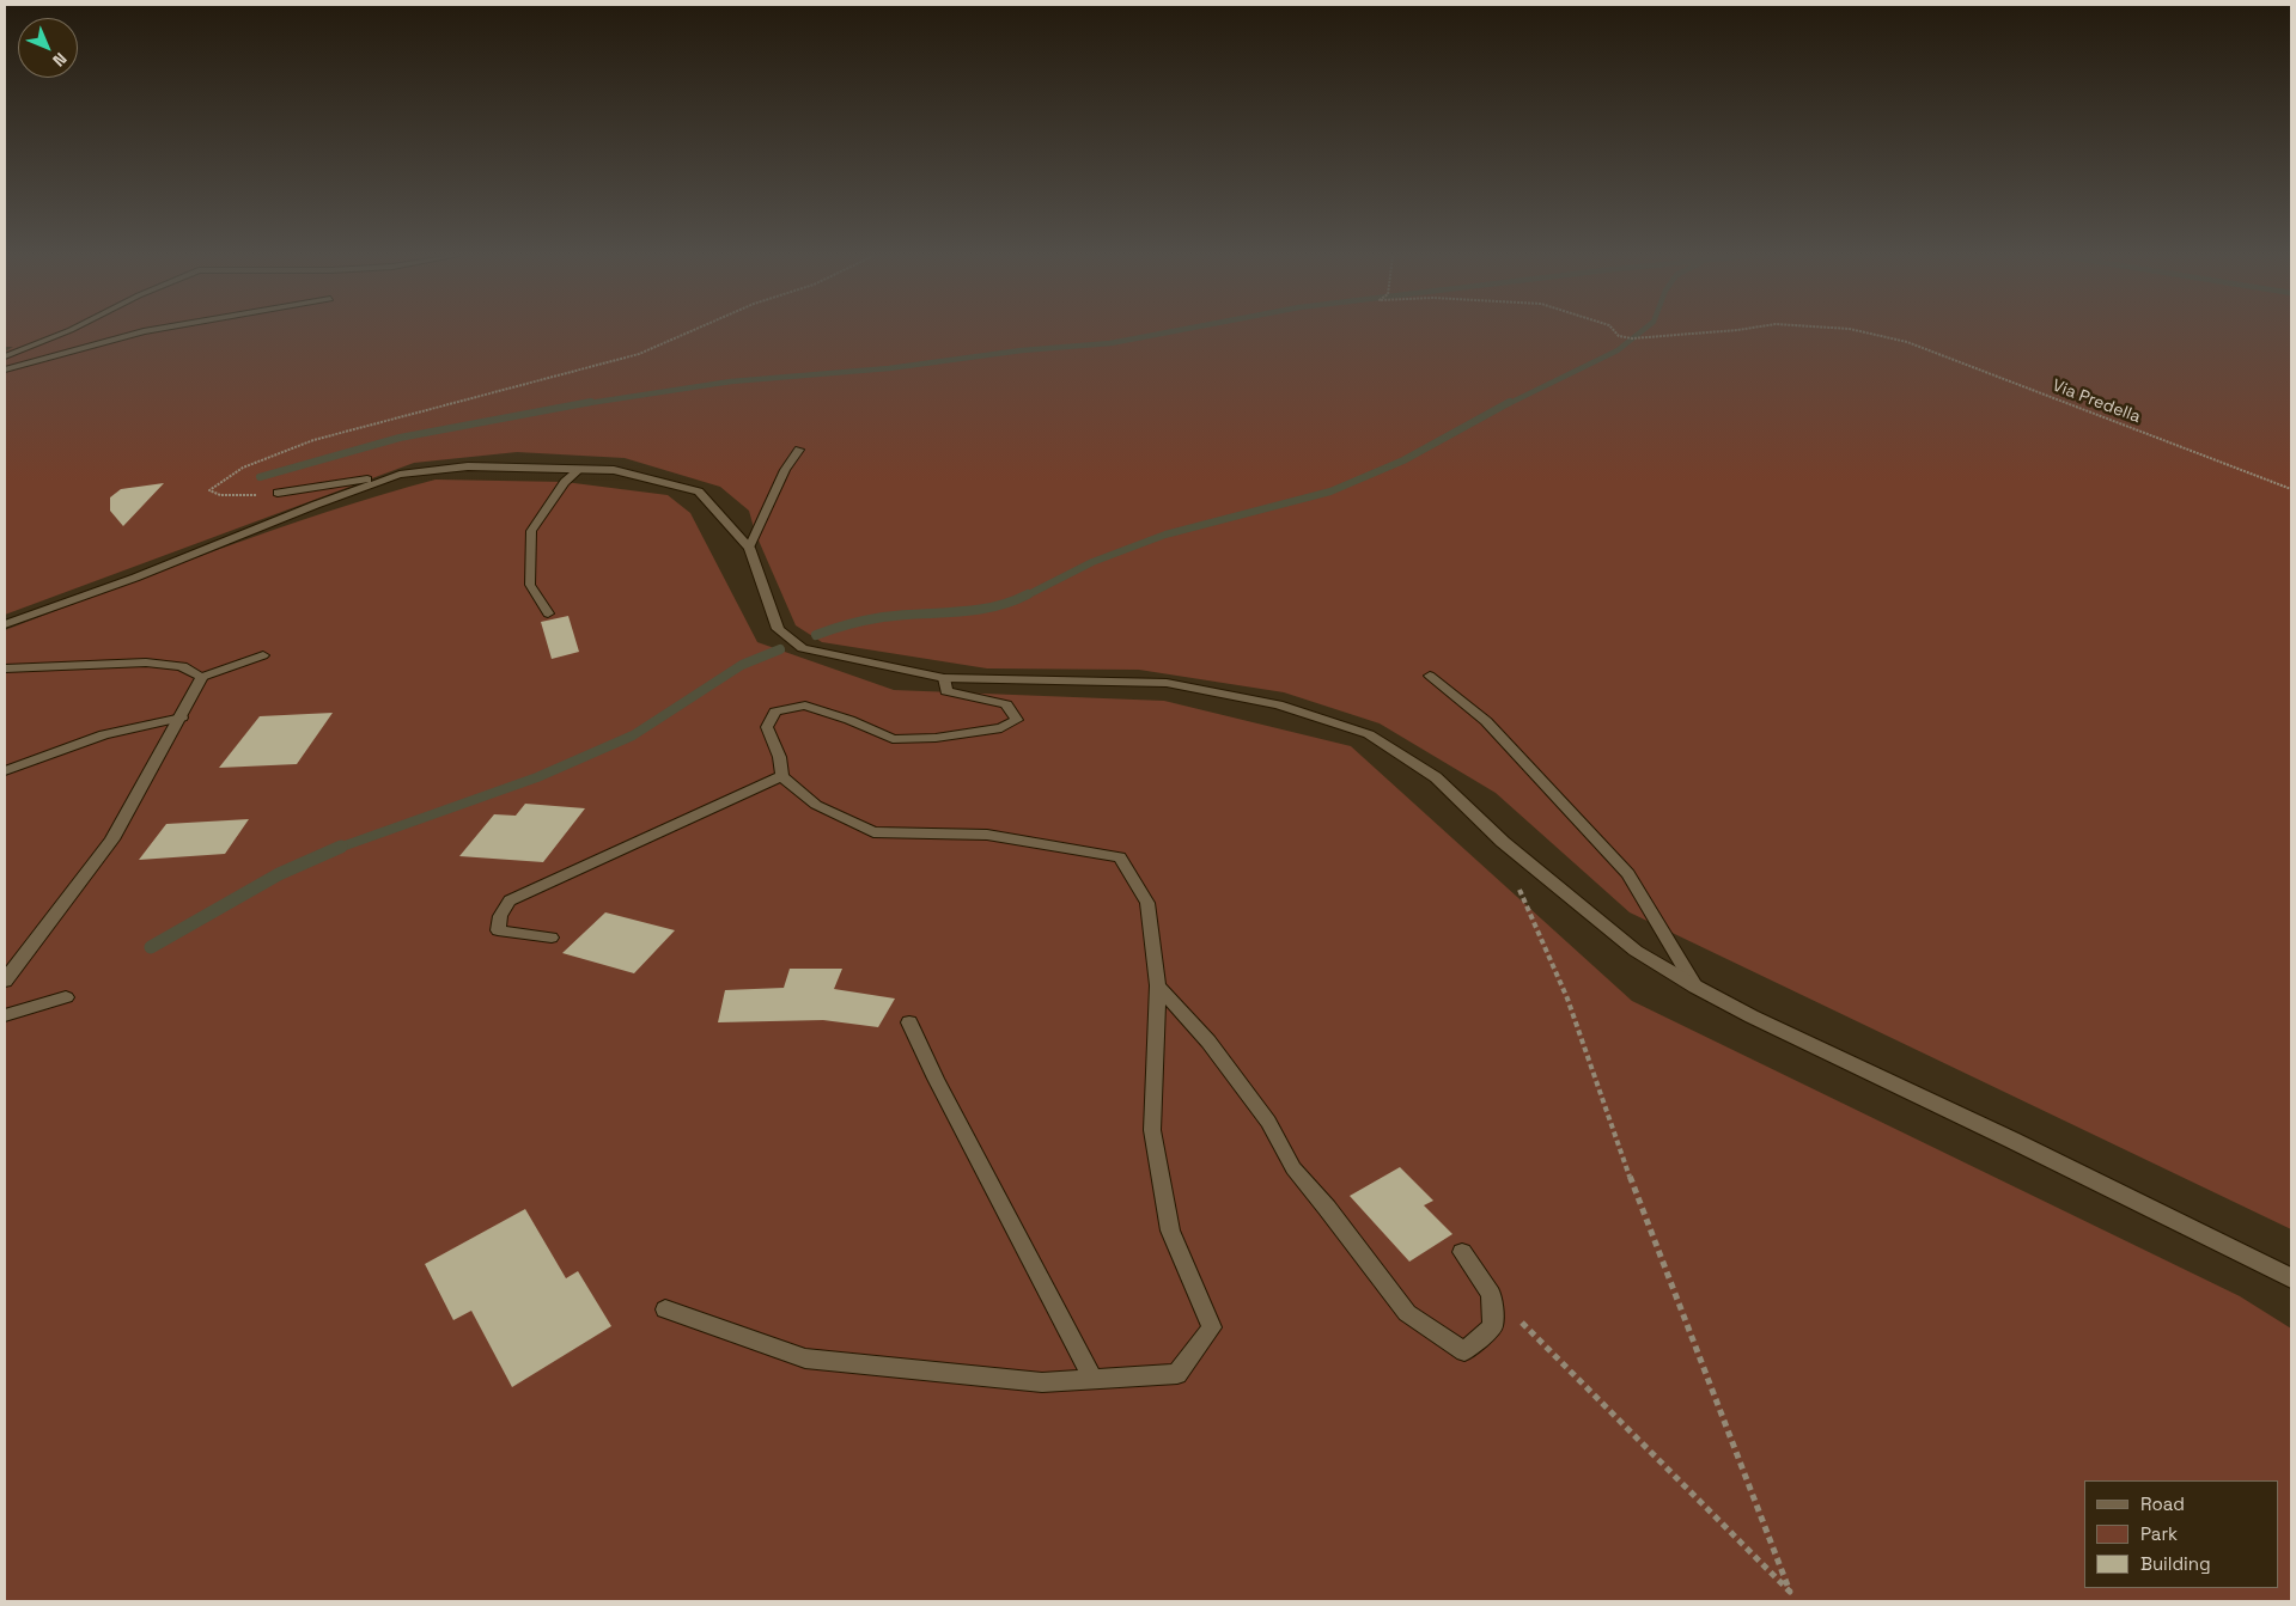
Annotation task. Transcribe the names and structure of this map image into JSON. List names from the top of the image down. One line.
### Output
{"streets":{"path":["Via Predella"]},"legend":["Road","Park","Building"],"north":"bottom right"}
